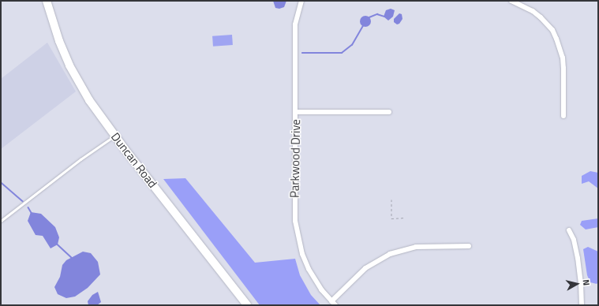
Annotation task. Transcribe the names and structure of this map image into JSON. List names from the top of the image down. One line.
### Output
{"streets":{"highway":["Duncan Road"],"street":["Parkwood Drive"]},"north":"right"}
